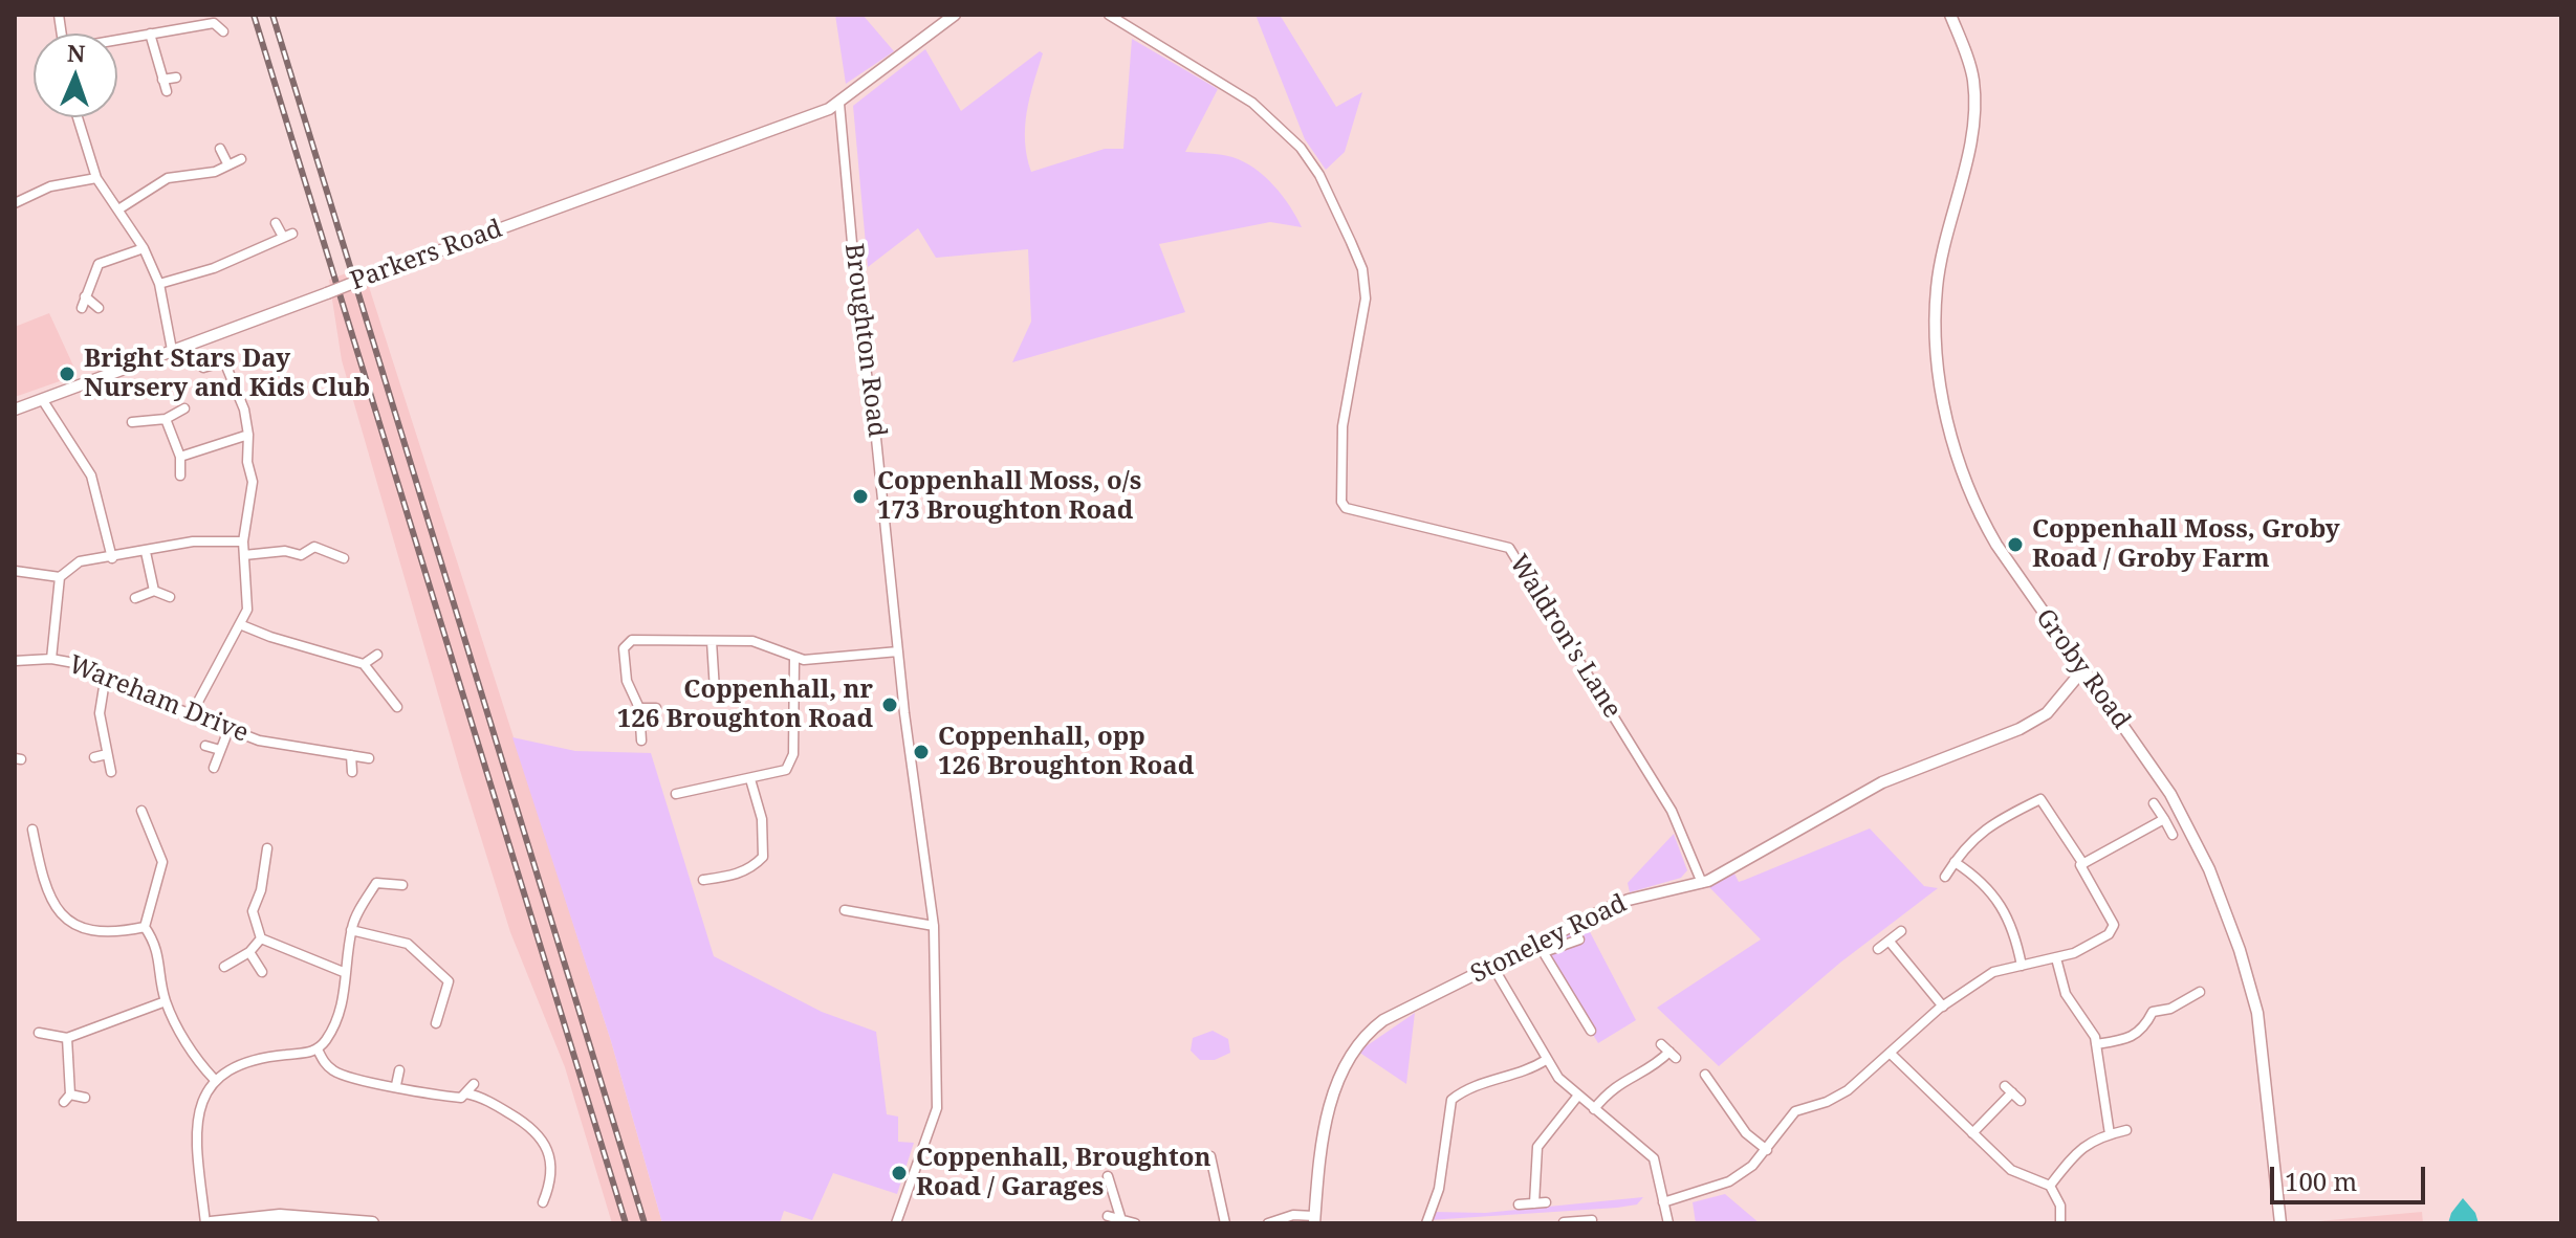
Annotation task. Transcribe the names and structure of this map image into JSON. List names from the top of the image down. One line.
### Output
{"streets":{"street":["Parkers Road","Broughton Road","Waldron's Lane","Groby Road","Wareham Drive","Stoneley Road"]},"crossings":[["Parkers Road","Broughton Road"],["Waldron's Lane","Stoneley Road"],["Groby Road","Stoneley Road"]],"places":["Bright Stars Day Nursery and Kids Club","Coppenhall Moss, o/s 173 Broughton Road","Coppenhall Moss, Groby Road / Groby Farm","Coppenhall, nr 126 Broughton Road","Coppenhall, opp 126 Broughton Road","Coppenhall, Broughton Road / Garages"],"scale_bar":"100 m","north":"top"}
